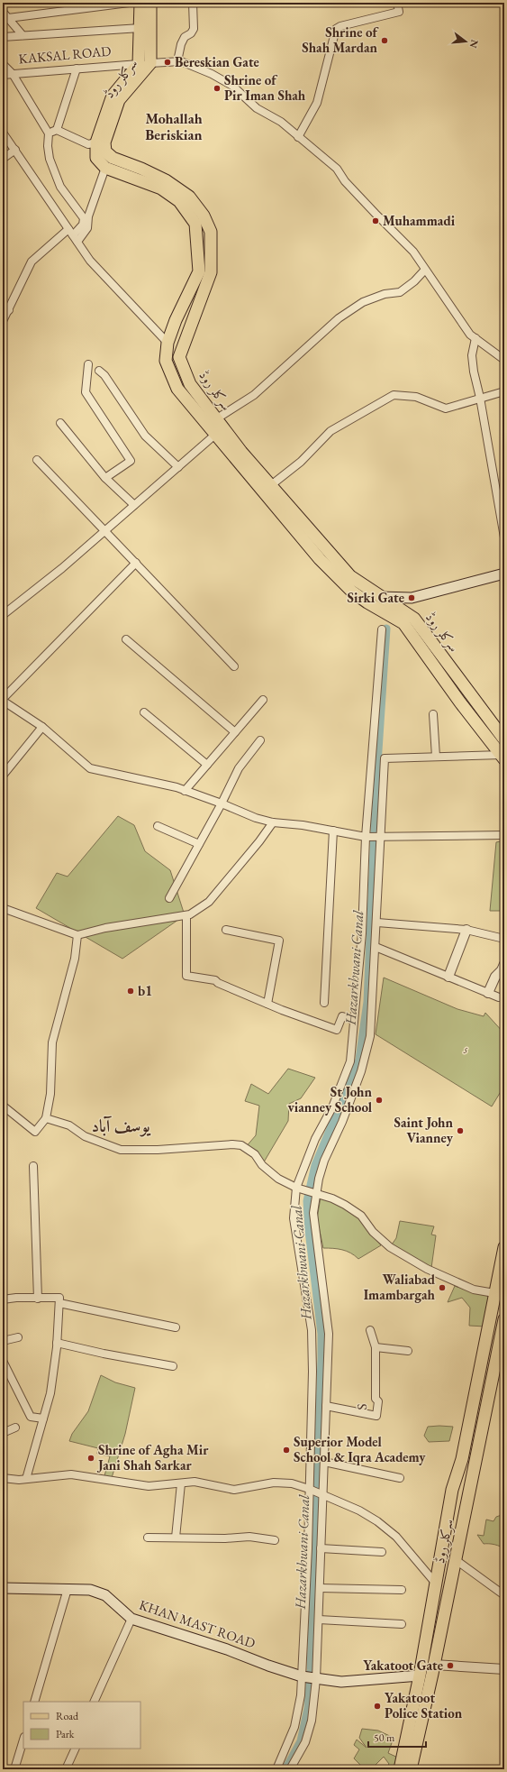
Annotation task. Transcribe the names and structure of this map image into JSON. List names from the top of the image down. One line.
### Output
{"streets":{"main road":["سرکلر روڈ","KHAN MAST ROAD"],"street":["KAKSAL ROAD","S"]},"crossings":[["KAKSAL ROAD","سرکلر روڈ"]],"districts":["Mohallah Beriskian","یوسف آباد"],"water":["Hazarkhwani Canal"],"parks":["s"],"places":["Shrine of Shah Mardan","Bereskian Gate","Shrine of Pir Iman Shah","Muhammadi","Sirki Gate","b1","St John vianney School","Saint John Vianney","Waliabad Imambargah","Superior Model School & Iqra Academy","Shrine of Agha Mir Jani Shah Sarkar","Yakatoot Gate","Yakatoot Police Station"],"legend":["Road","Park"],"scale_bar":"50 m","north":"right"}
